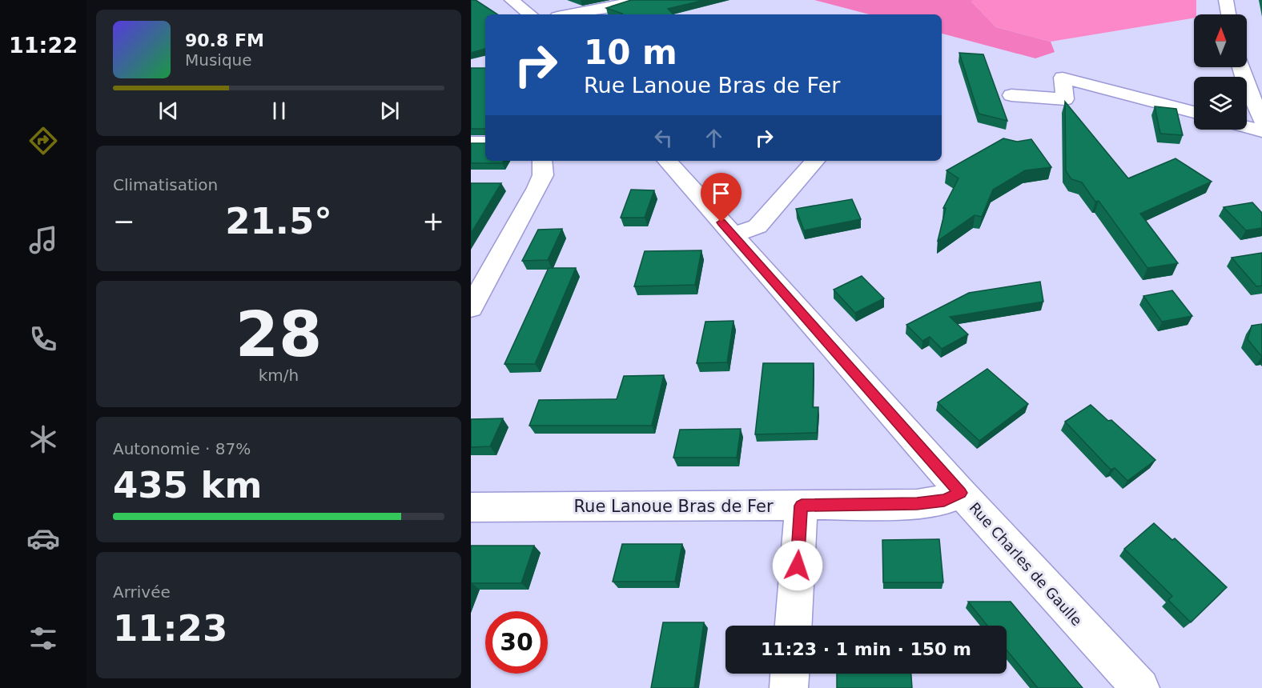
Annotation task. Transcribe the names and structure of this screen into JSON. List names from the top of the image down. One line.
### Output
{"streets":{"street":["Rue Lanoue Bras de Fer","Rue Charles de Gaulle"]},"crossings":[["Rue Lanoue Bras de Fer","Rue Charles de Gaulle"]],"north":"top","page":{"tabs":"11:22","turn":["10 m","Rue Lanoue Bras de Fer"],"song":["90.8 FM","Musique"],"tile":["Climatisation",["28","km/h"],["Autonomie · 87%","435 km"],["Arrivée","11:23"]],"heat":["−","21.5°","+"],"limit":"30","trip":"11:23 · 1 min · 150 m"}}
